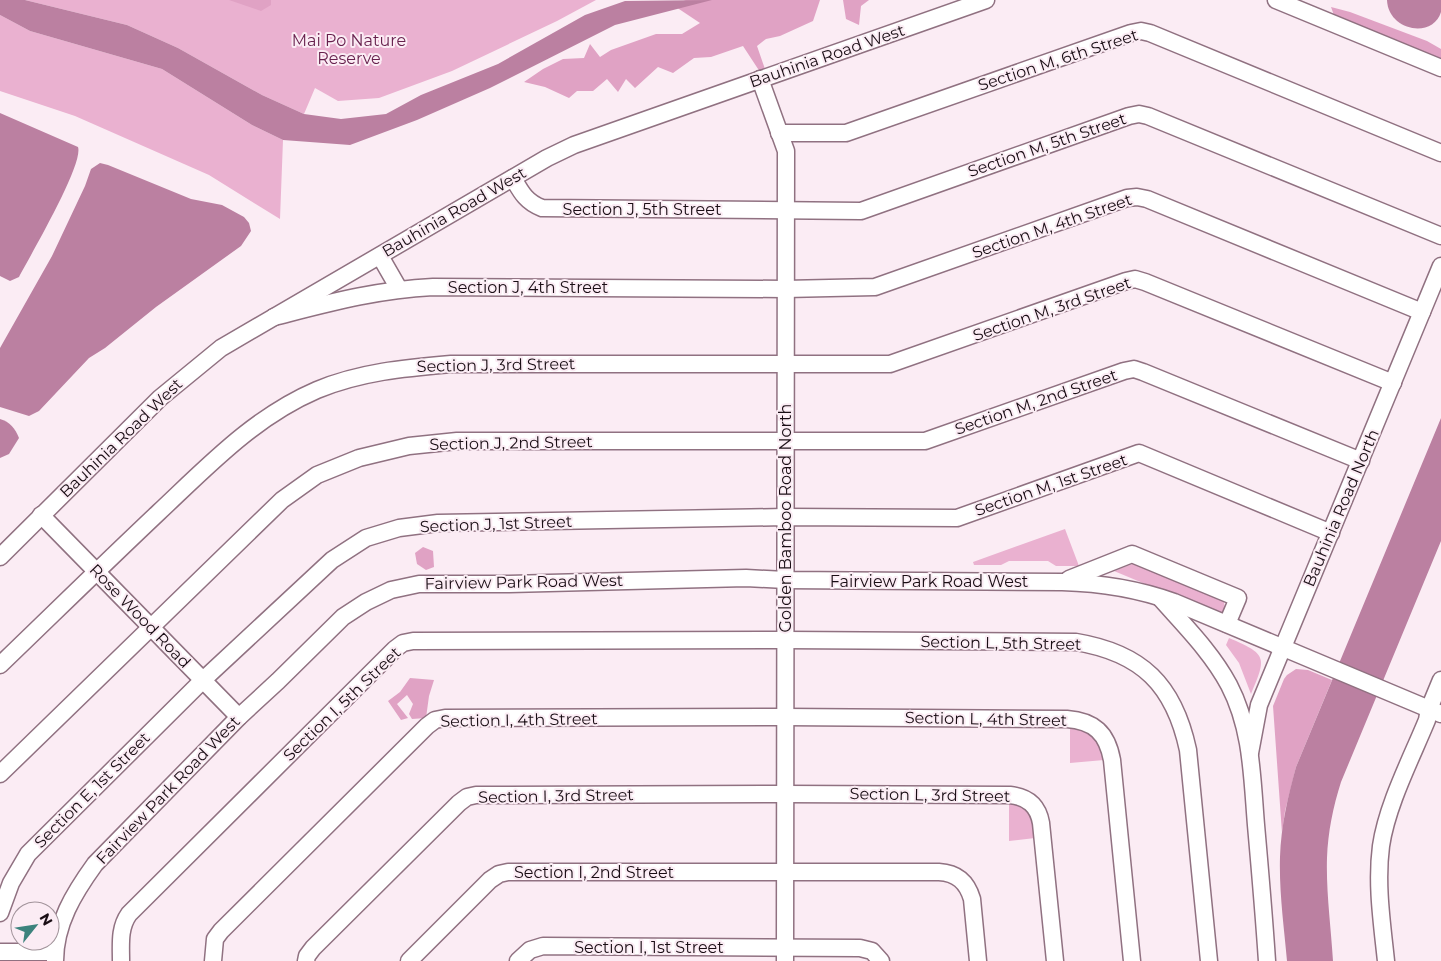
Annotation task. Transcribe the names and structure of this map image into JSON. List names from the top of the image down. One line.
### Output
{"streets":{"street":["Bauhinia Road West","Section M, 6th Street","Section M, 5th Street","Section J, 5th Street","Section M, 4th Street","Section J, 4th Street","Section M, 3rd Street","Section J, 3rd Street","Section M, 2nd Street","Section J, 2nd Street","Section M, 1st Street","Bauhinia Road North","Golden Bamboo Road North","Section J, 1st Street","Fairview Park Road West","Rose Wood Road","Section L, 5th Street","Section I, 5th Street","Section L, 4th Street","Section I, 4th Street","Section E, 1st Street","Section L, 3rd Street","Section I, 3rd Street","Section I, 2nd Street","Section I, 1st Street"]},"crossings":[["Bauhinia Road West","Section J, 5th Street"],["Bauhinia Road West","Section J, 4th Street"],["Bauhinia Road West","Golden Bamboo Road North"],["Bauhinia Road West","Rose Wood Road"],["Section M, 6th Street","Golden Bamboo Road North"],["Section M, 5th Street","Section J, 5th Street"],["Section M, 5th Street","Golden Bamboo Road North"],["Section J, 5th Street","Golden Bamboo Road North"],["Section M, 4th Street","Section J, 4th Street"],["Section M, 4th Street","Bauhinia Road North"],["Section M, 4th Street","Golden Bamboo Road North"],["Section J, 4th Street","Golden Bamboo Road North"],["Section M, 3rd Street","Section J, 3rd Street"],["Section M, 3rd Street","Bauhinia Road North"],["Section M, 3rd Street","Golden Bamboo Road North"],["Section J, 3rd Street","Golden Bamboo Road North"],["Section J, 3rd Street","Rose Wood Road"],["Section M, 2nd Street","Section J, 2nd Street"],["Section M, 2nd Street","Bauhinia Road North"],["Section M, 2nd Street","Golden Bamboo Road North"],["Section J, 2nd Street","Golden Bamboo Road North"],["Section J, 2nd Street","Rose Wood Road"],["Section M, 1st Street","Bauhinia Road North"],["Section M, 1st Street","Golden Bamboo Road North"],["Section M, 1st Street","Section J, 1st Street"],["Bauhinia Road North","Fairview Park Road West"],["Golden Bamboo Road North","Section J, 1st Street"],["Golden Bamboo Road North","Fairview Park Road West"],["Golden Bamboo Road North","Section L, 5th Street"],["Golden Bamboo Road North","Section I, 5th Street"],["Golden Bamboo Road North","Section L, 4th Street"],["Golden Bamboo Road North","Section I, 4th Street"],["Golden Bamboo Road North","Section L, 3rd Street"],["Golden Bamboo Road North","Section I, 3rd Street"],["Golden Bamboo Road North","Section I, 2nd Street"],["Golden Bamboo Road North","Section I, 1st Street"],["Section J, 1st Street","Rose Wood Road"],["Section J, 1st Street","Section E, 1st Street"],["Fairview Park Road West","Rose Wood Road"],["Rose Wood Road","Section E, 1st Street"],["Section L, 5th Street","Section I, 5th Street"],["Section L, 4th Street","Section I, 4th Street"],["Section L, 3rd Street","Section I, 3rd Street"]],"parks":["Mai Po Nature Reserve"],"north":"top right"}
